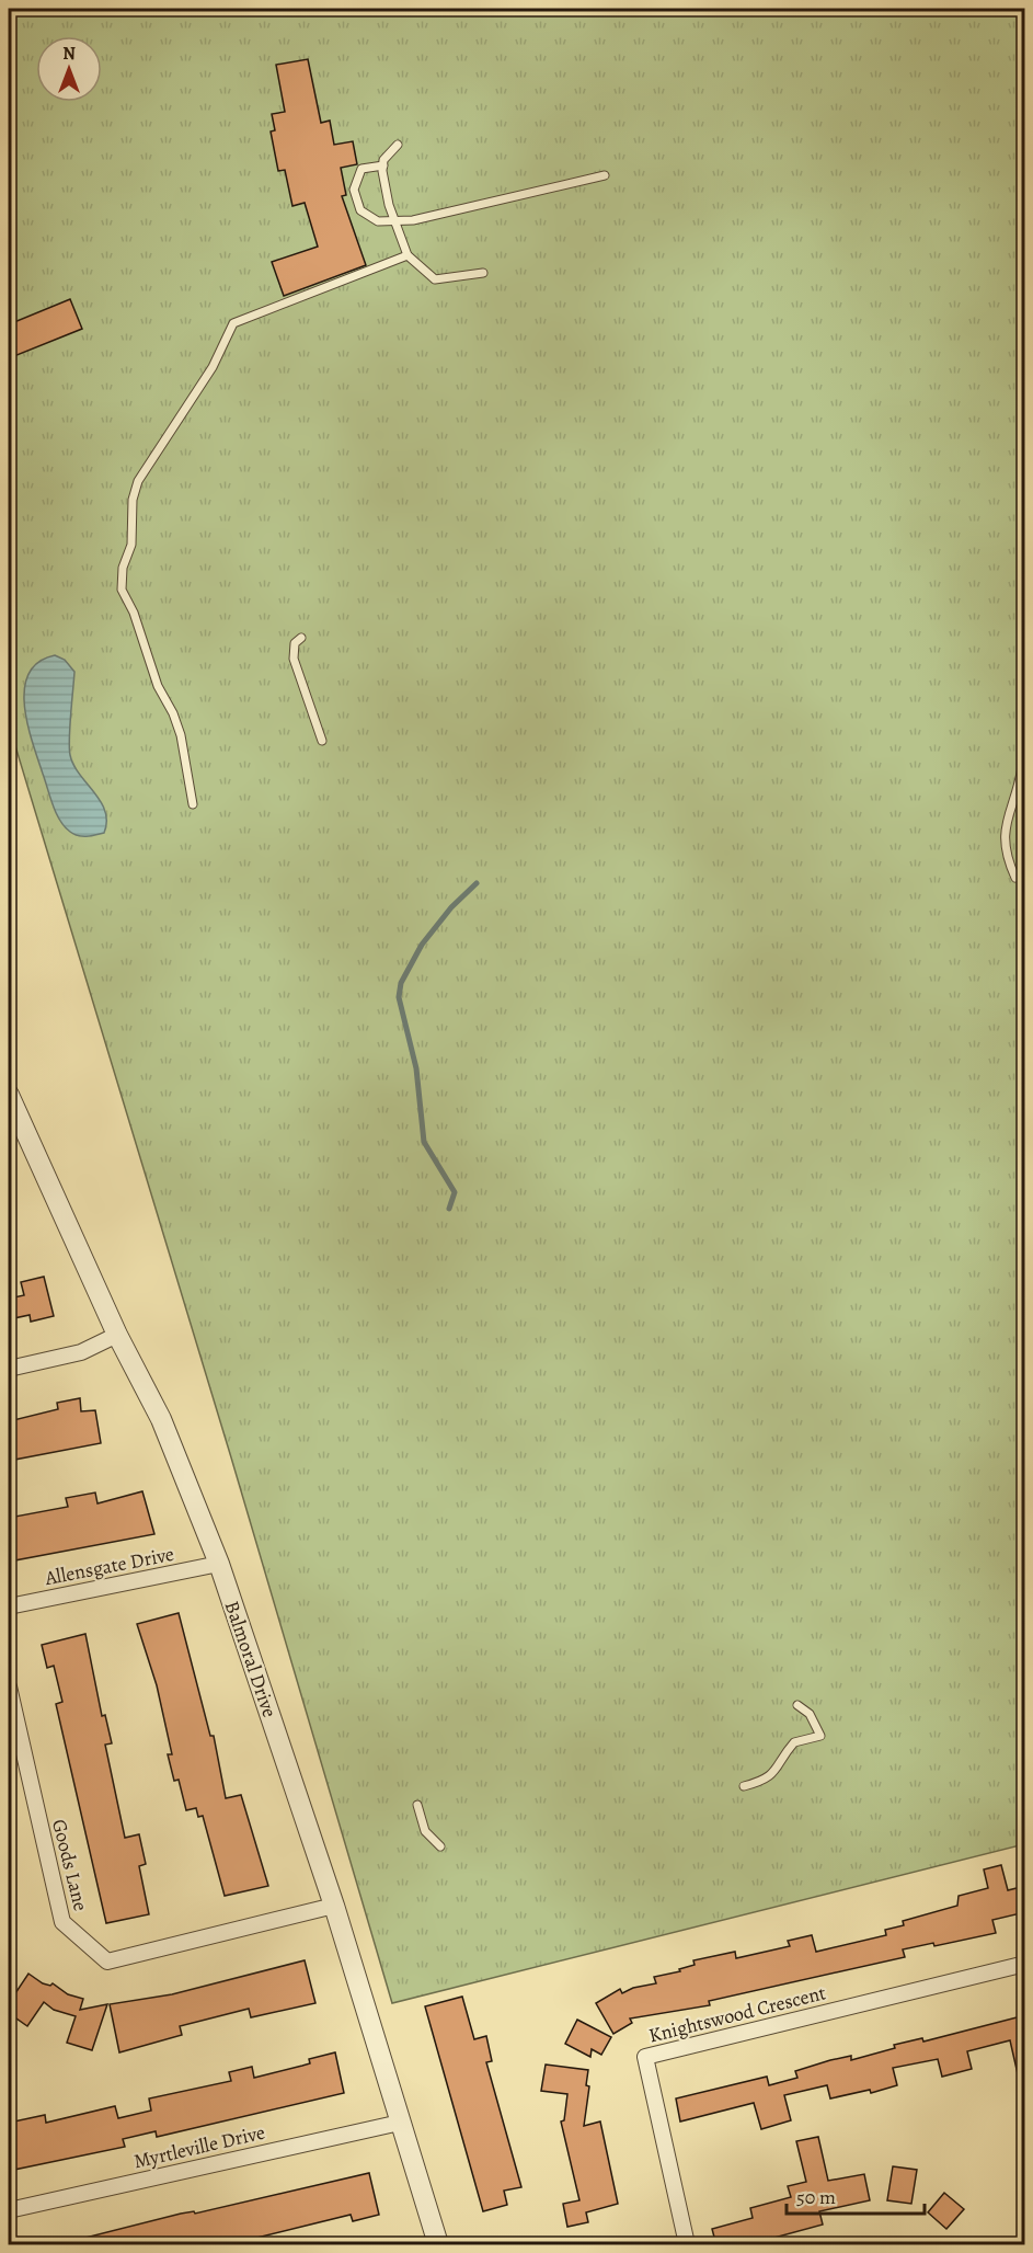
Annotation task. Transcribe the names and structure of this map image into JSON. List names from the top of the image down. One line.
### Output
{"streets":{"street":["Allensgate Drive","Balmoral Drive","Goods Lane","Knightswood Crescent","Myrtleville Drive"]},"crossings":[["Allensgate Drive","Balmoral Drive"],["Balmoral Drive","Goods Lane"],["Balmoral Drive","Myrtleville Drive"]],"scale_bar":"50 m","north":"top"}
